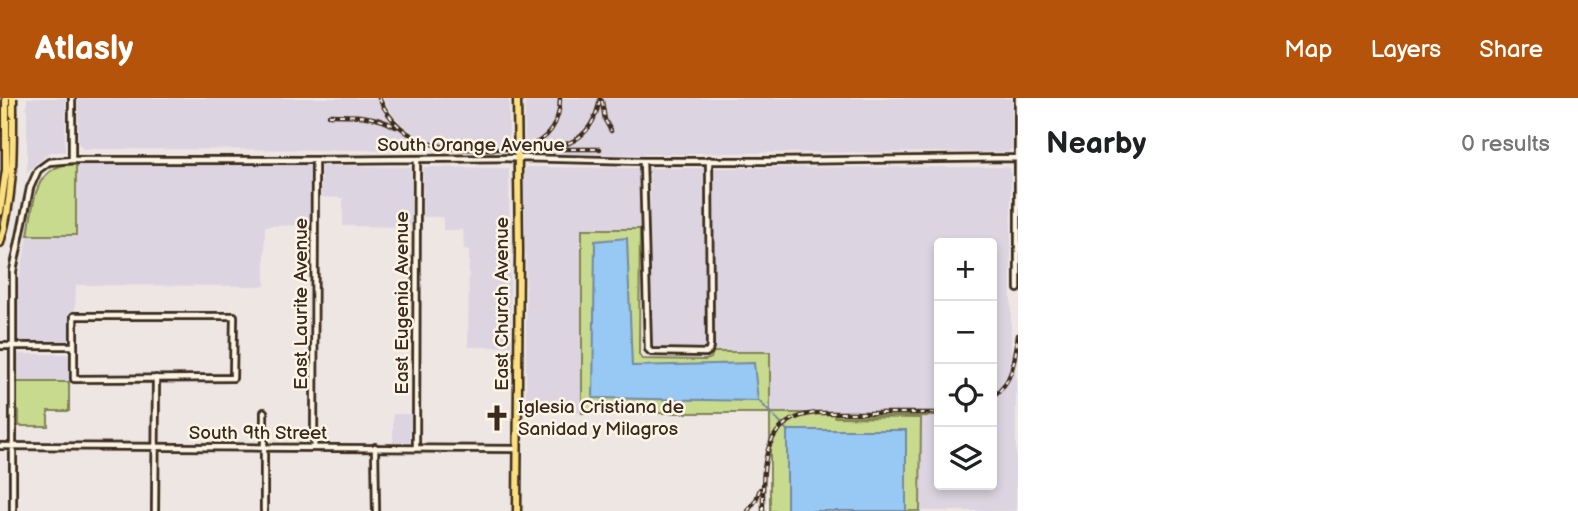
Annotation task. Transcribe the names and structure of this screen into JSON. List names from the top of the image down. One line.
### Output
{"streets":{"main road":["East Church Avenue"],"street":["South Orange Avenue","East Eugenia Avenue","East Laurite Avenue","South 9th Street"]},"crossings":[["South Orange Avenue","East Eugenia Avenue"],["South Orange Avenue","East Laurite Avenue"],["South Orange Avenue","East Church Avenue"],["East Eugenia Avenue","South 9th Street"],["East Laurite Avenue","South 9th Street"],["East Church Avenue","South 9th Street"]],"places":{"church":["Iglesia Cristiana de Sanidad y Milagros"]},"page":{"header":"Atlasly","nav":["Map","Layers","Share"],"heading":["Nearby","0 results"],"map_buttons":["+","−"]}}
